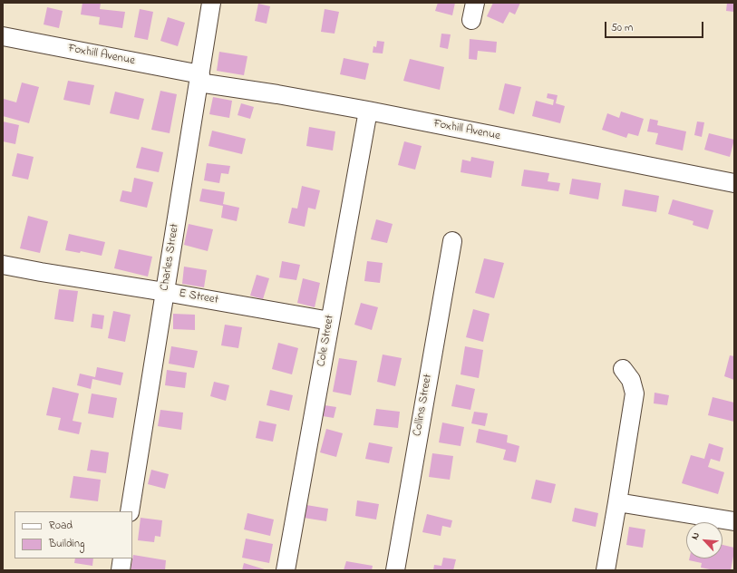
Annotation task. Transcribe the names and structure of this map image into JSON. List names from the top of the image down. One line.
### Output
{"streets":{"street":["Foxhill Avenue","Charles Street","E Street","Cole Street","Collins Street"]},"crossings":[["Foxhill Avenue","Charles Street"],["Foxhill Avenue","Cole Street"],["Charles Street","E Street"],["E Street","Cole Street"]],"legend":["Road","Building"],"scale_bar":"50 m","north":"top left"}
